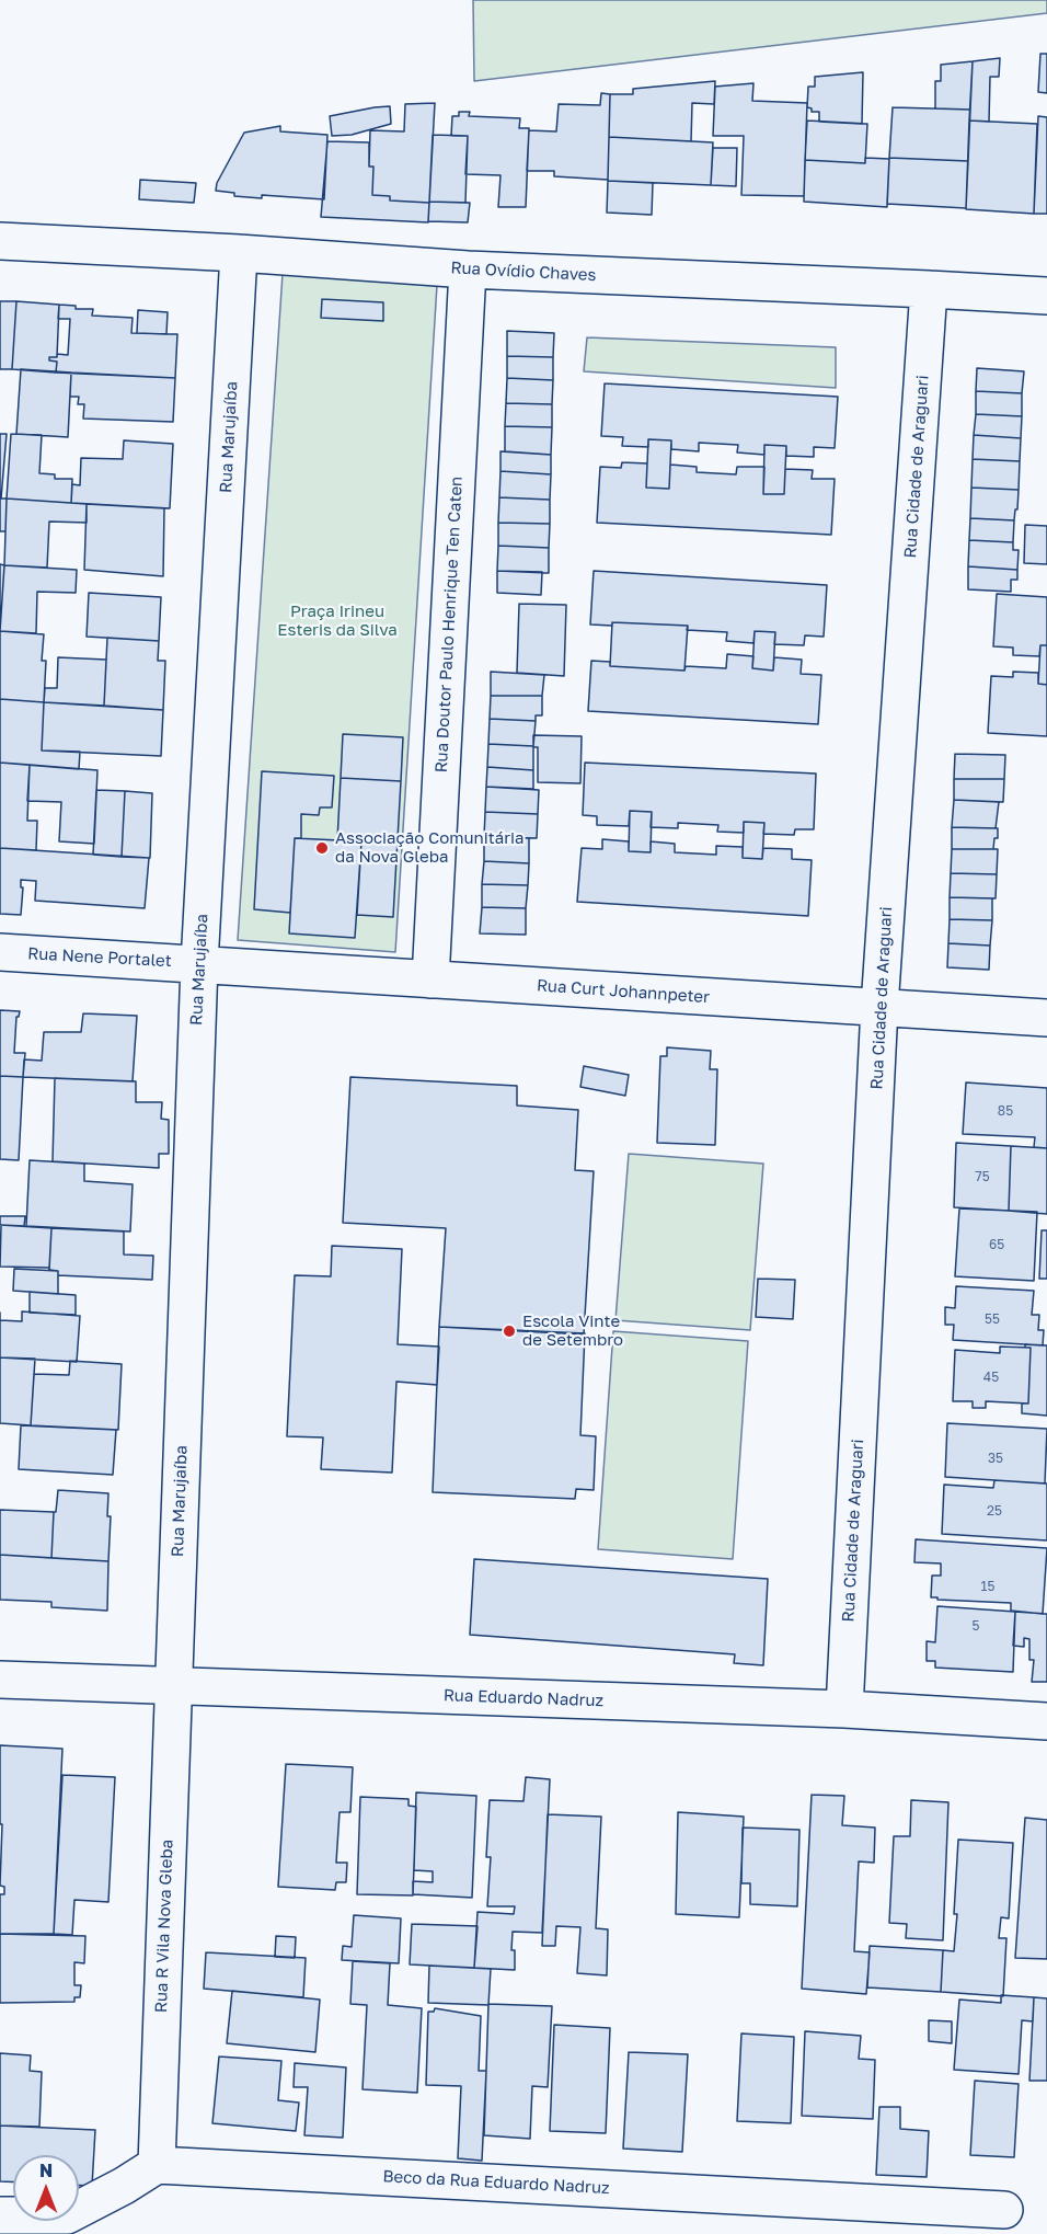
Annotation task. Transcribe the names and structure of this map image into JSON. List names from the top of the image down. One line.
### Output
{"streets":{"street":["Rua Ovídio Chaves","Rua Marujaíba","Rua Cidade de Araguari","Rua Doutor Paulo Henrique Ten Caten","Rua Nene Portalet","Rua Curt Johannpeter","Rua Eduardo Nadruz","Rua R Vila Nova Gleba","Beco da Rua Eduardo Nadruz"]},"crossings":[["Rua Ovídio Chaves","Rua Marujaíba"],["Rua Ovídio Chaves","Rua Cidade de Araguari"],["Rua Ovídio Chaves","Rua Doutor Paulo Henrique Ten Caten"],["Rua Marujaíba","Rua Nene Portalet"],["Rua Marujaíba","Rua Curt Johannpeter"],["Rua Marujaíba","Rua Eduardo Nadruz"],["Rua Marujaíba","Rua R Vila Nova Gleba"],["Rua Cidade de Araguari","Rua Curt Johannpeter"],["Rua Cidade de Araguari","Rua Eduardo Nadruz"],["Rua Doutor Paulo Henrique Ten Caten","Rua Curt Johannpeter"],["Rua Nene Portalet","Rua Curt Johannpeter"],["Rua Eduardo Nadruz","Rua R Vila Nova Gleba"],["Rua R Vila Nova Gleba","Beco da Rua Eduardo Nadruz"]],"parks":["Praça Irineu Esteris da Silva"],"places":["Associação Comunitária da Nova Gleba","Escola Vinte de Setembro"],"house_numbers":["85","75","65","55","45","35","25","15","5"],"north":"top"}
